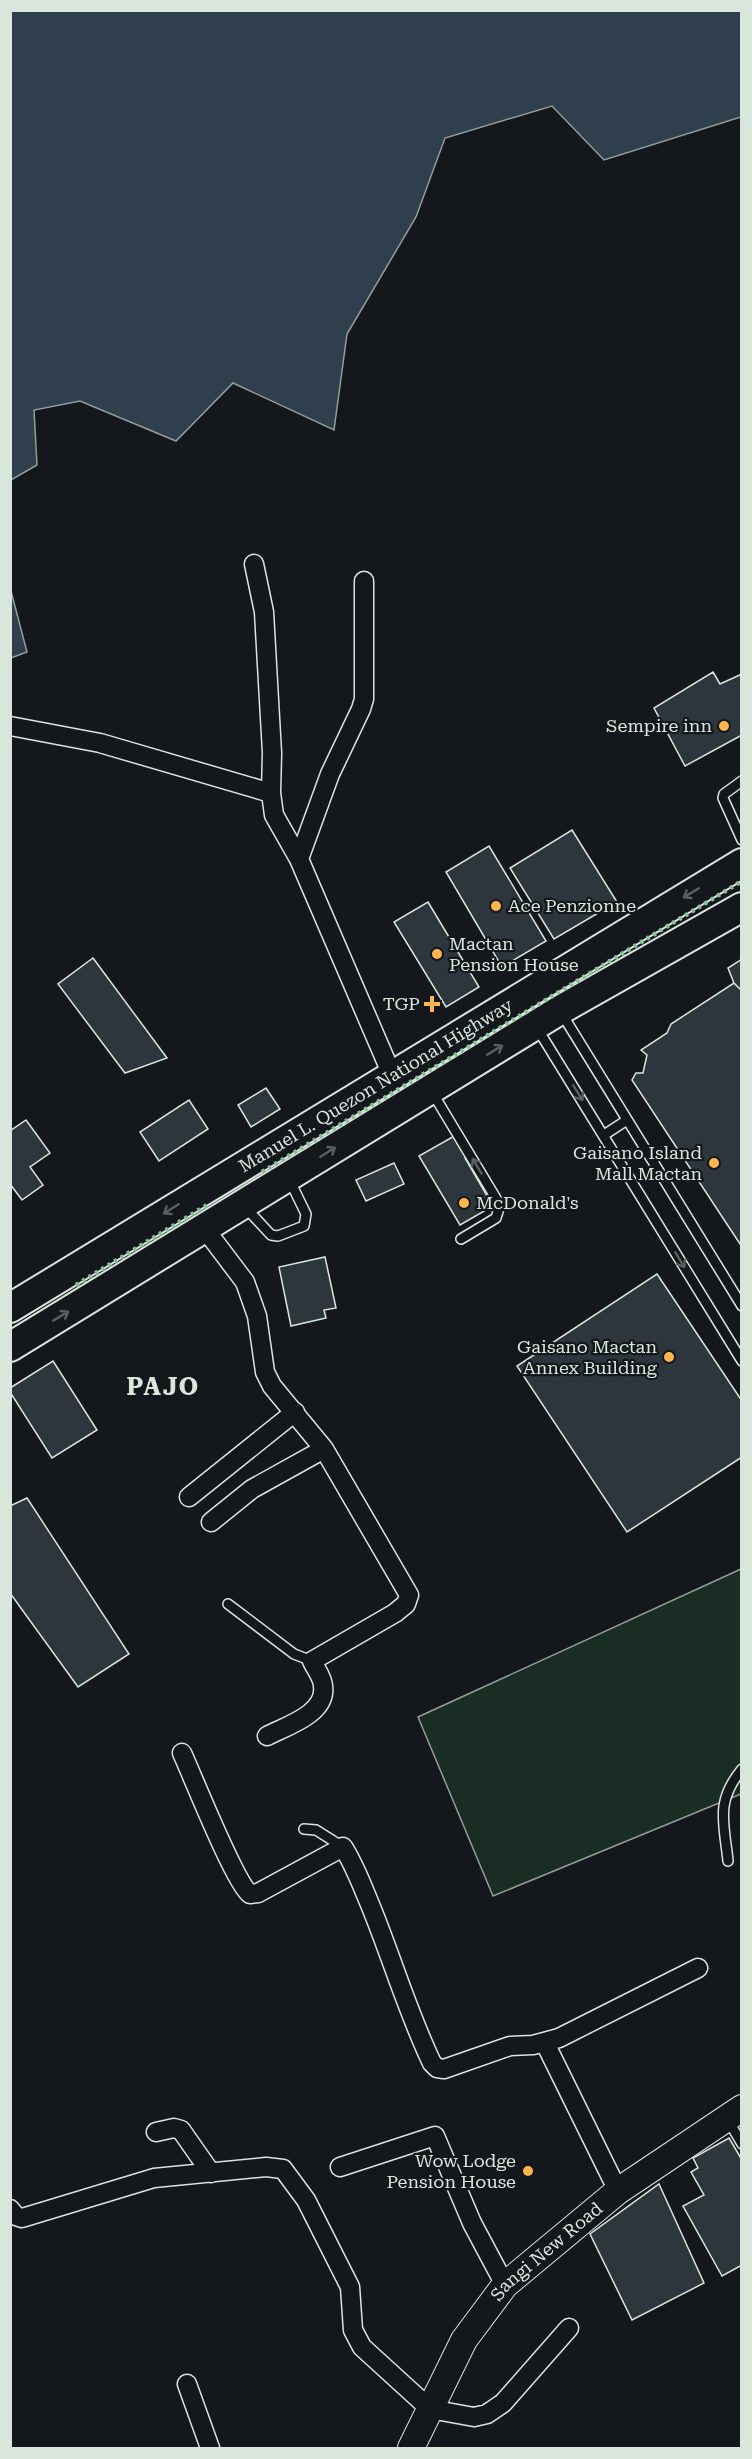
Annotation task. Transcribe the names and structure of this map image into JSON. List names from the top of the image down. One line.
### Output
{"streets":{"main road":["Manuel L. Quezon National Highway"],"street":["Sangi New Road"]},"districts":["PAJO"],"places":{"other":["Sempire inn","Ace Penzionne","Mactan Pension House","Gaisano Island Mall Mactan","McDonald's","Gaisano Mactan Annex Building","Wow Lodge Pension House"],"health":["TGP"]}}
